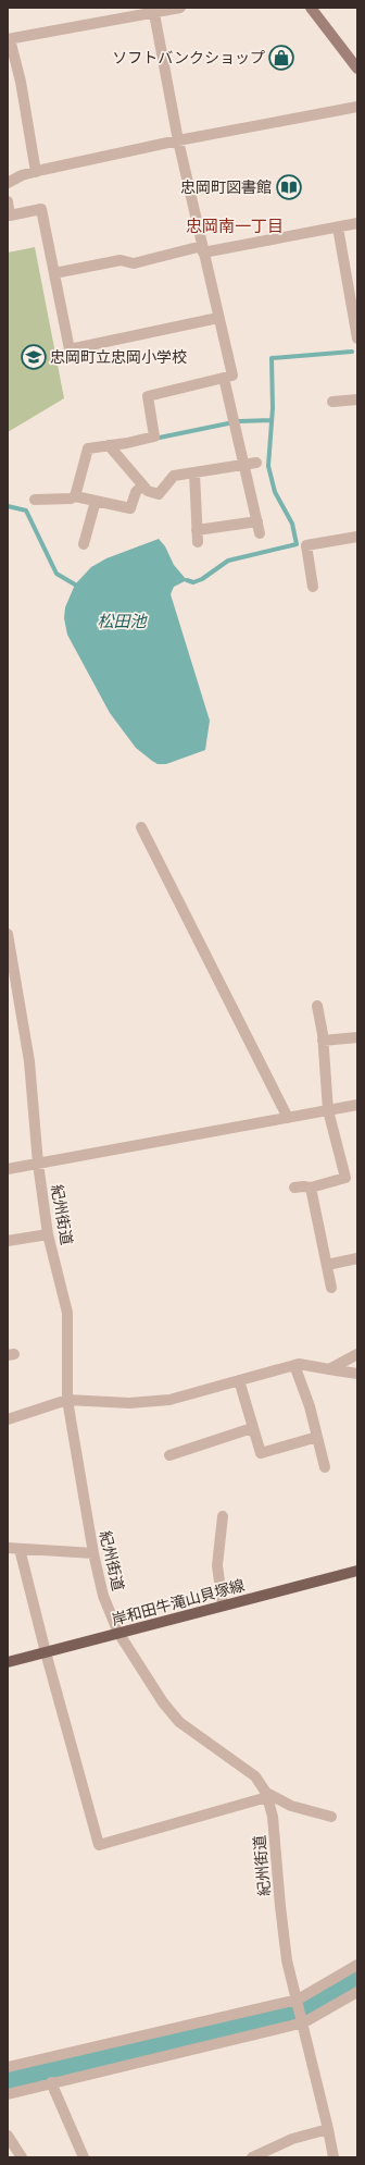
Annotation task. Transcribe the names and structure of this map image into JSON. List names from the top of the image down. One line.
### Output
{"streets":{"main road":["岸和田牛滝山貝塚線"],"street":["紀州街道"]},"crossings":[["紀州街道","岸和田牛滝山貝塚線"]],"districts":["忠岡南一丁目"],"water":["松田池"],"places":{"shop":["ソフトバンクショップ"],"library":["忠岡町図書館"],"school or university":["忠岡町立忠岡小学校"]}}
